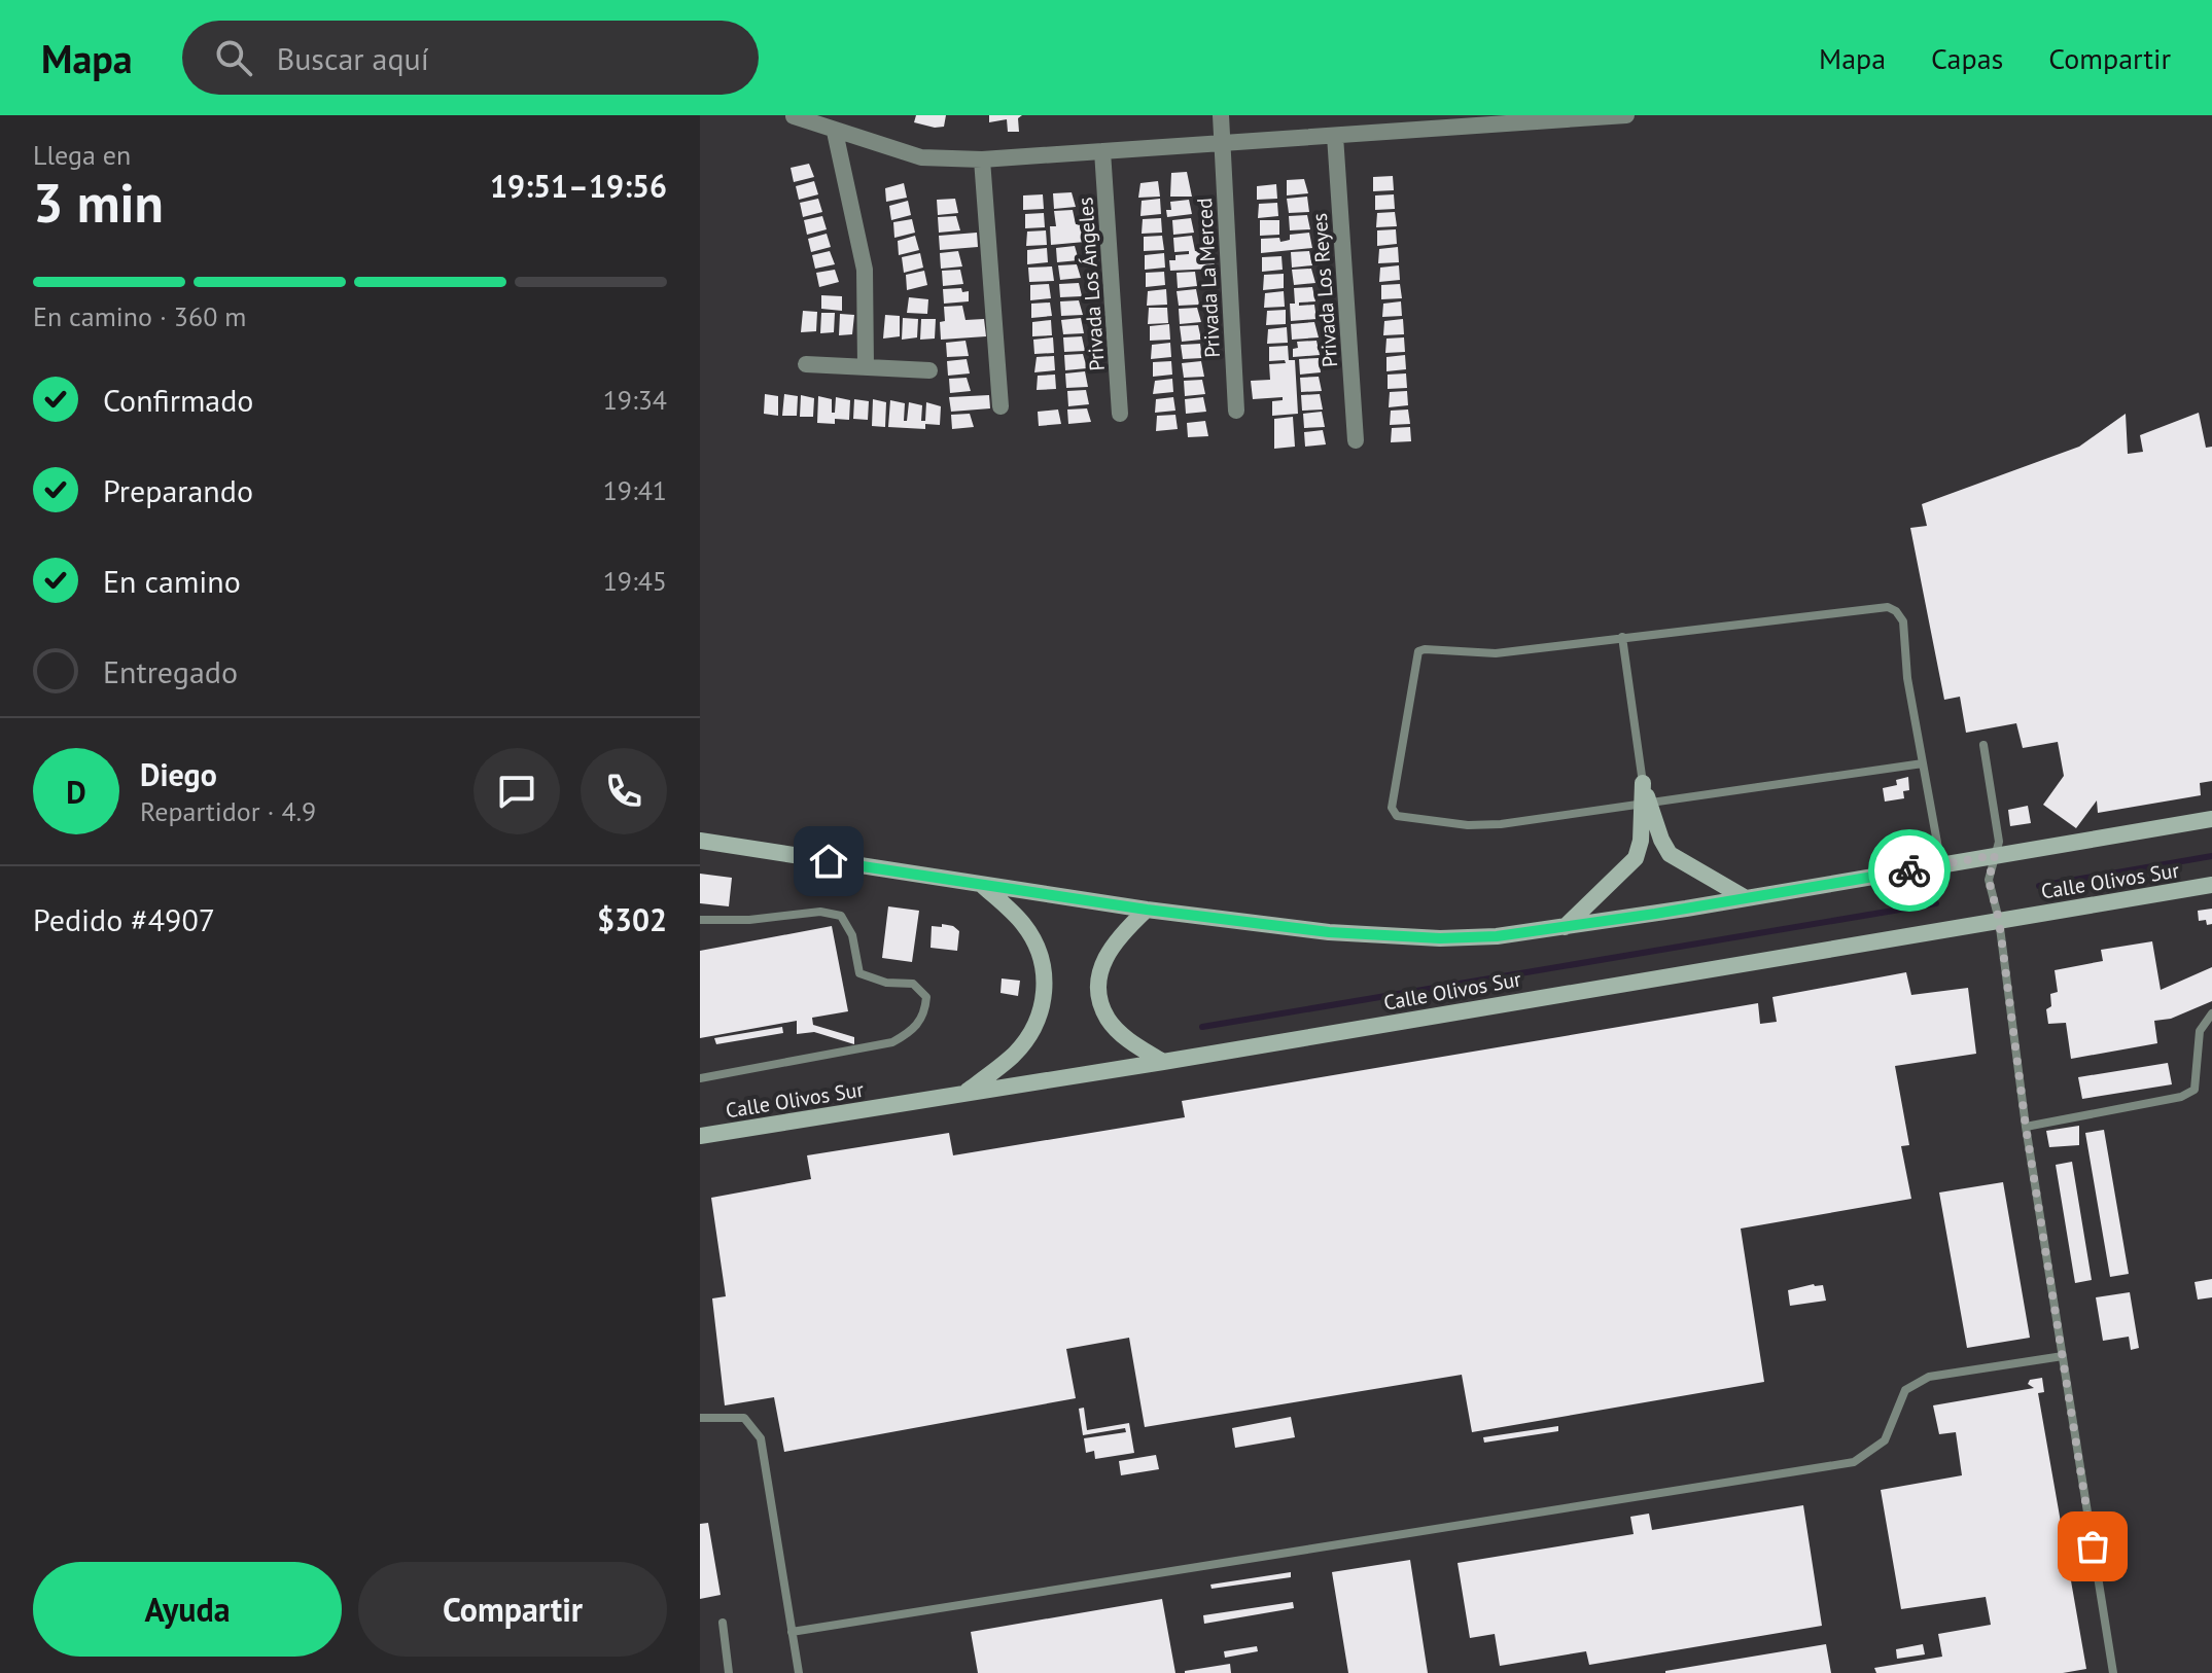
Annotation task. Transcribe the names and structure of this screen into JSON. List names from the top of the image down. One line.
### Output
{"streets":{"main road":["Calle Olivos Sur"],"street":["Privada La Merced","Privada Los Ángeles","Privada Los Reyes"]},"page":{"header":"Mapa","search":"Buscar aquí","nav":["Mapa","Capas","Compartir"],"heading":["3 min","Llega en","19:51–19:56"],"panel":["Diego","Repartidor · 4.9","Pedido #4907","$302"],"bar":"En camino · 360 m","list":[["Confirmado","19:34"],["Preparando","19:41"],["En camino","19:45"],"Entregado"],"round":"D","buttons":["Ayuda","Compartir"]}}
